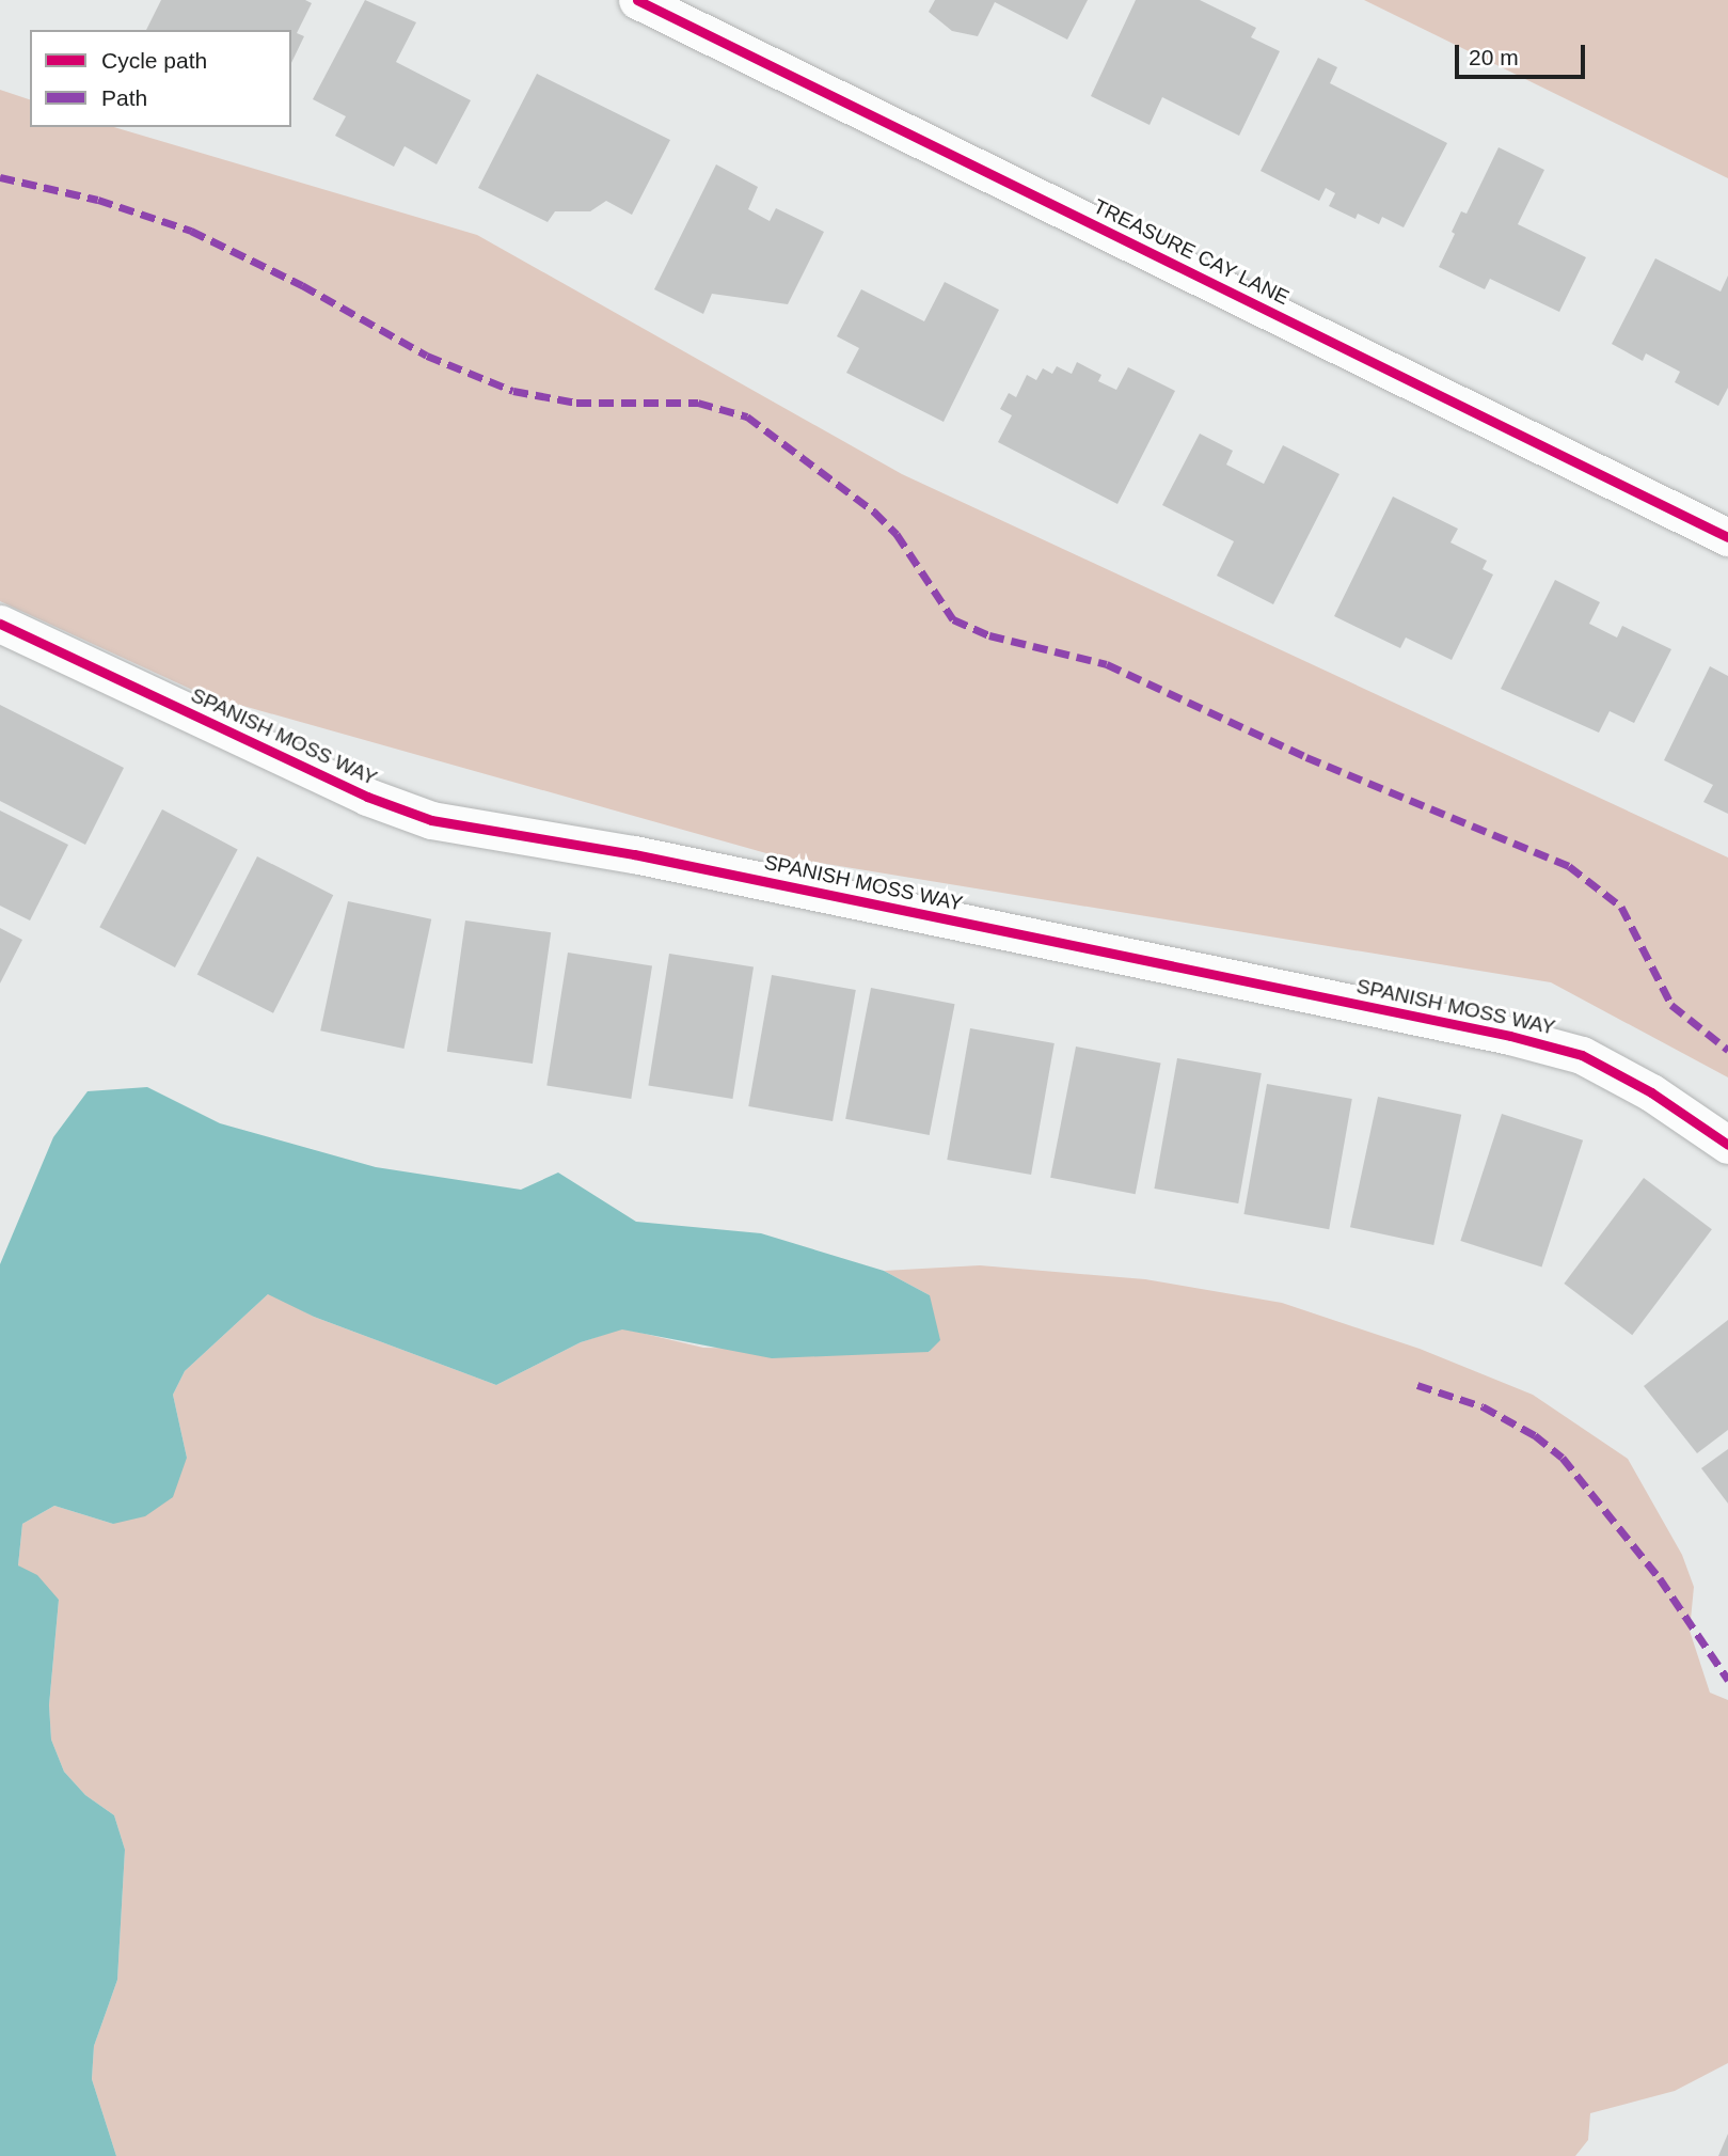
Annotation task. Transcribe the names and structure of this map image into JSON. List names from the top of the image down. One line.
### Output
{"streets":{"street":["TREASURE CAY LANE","SPANISH MOSS WAY"]},"legend":["Cycle path","Path"],"scale_bar":"20 m"}
